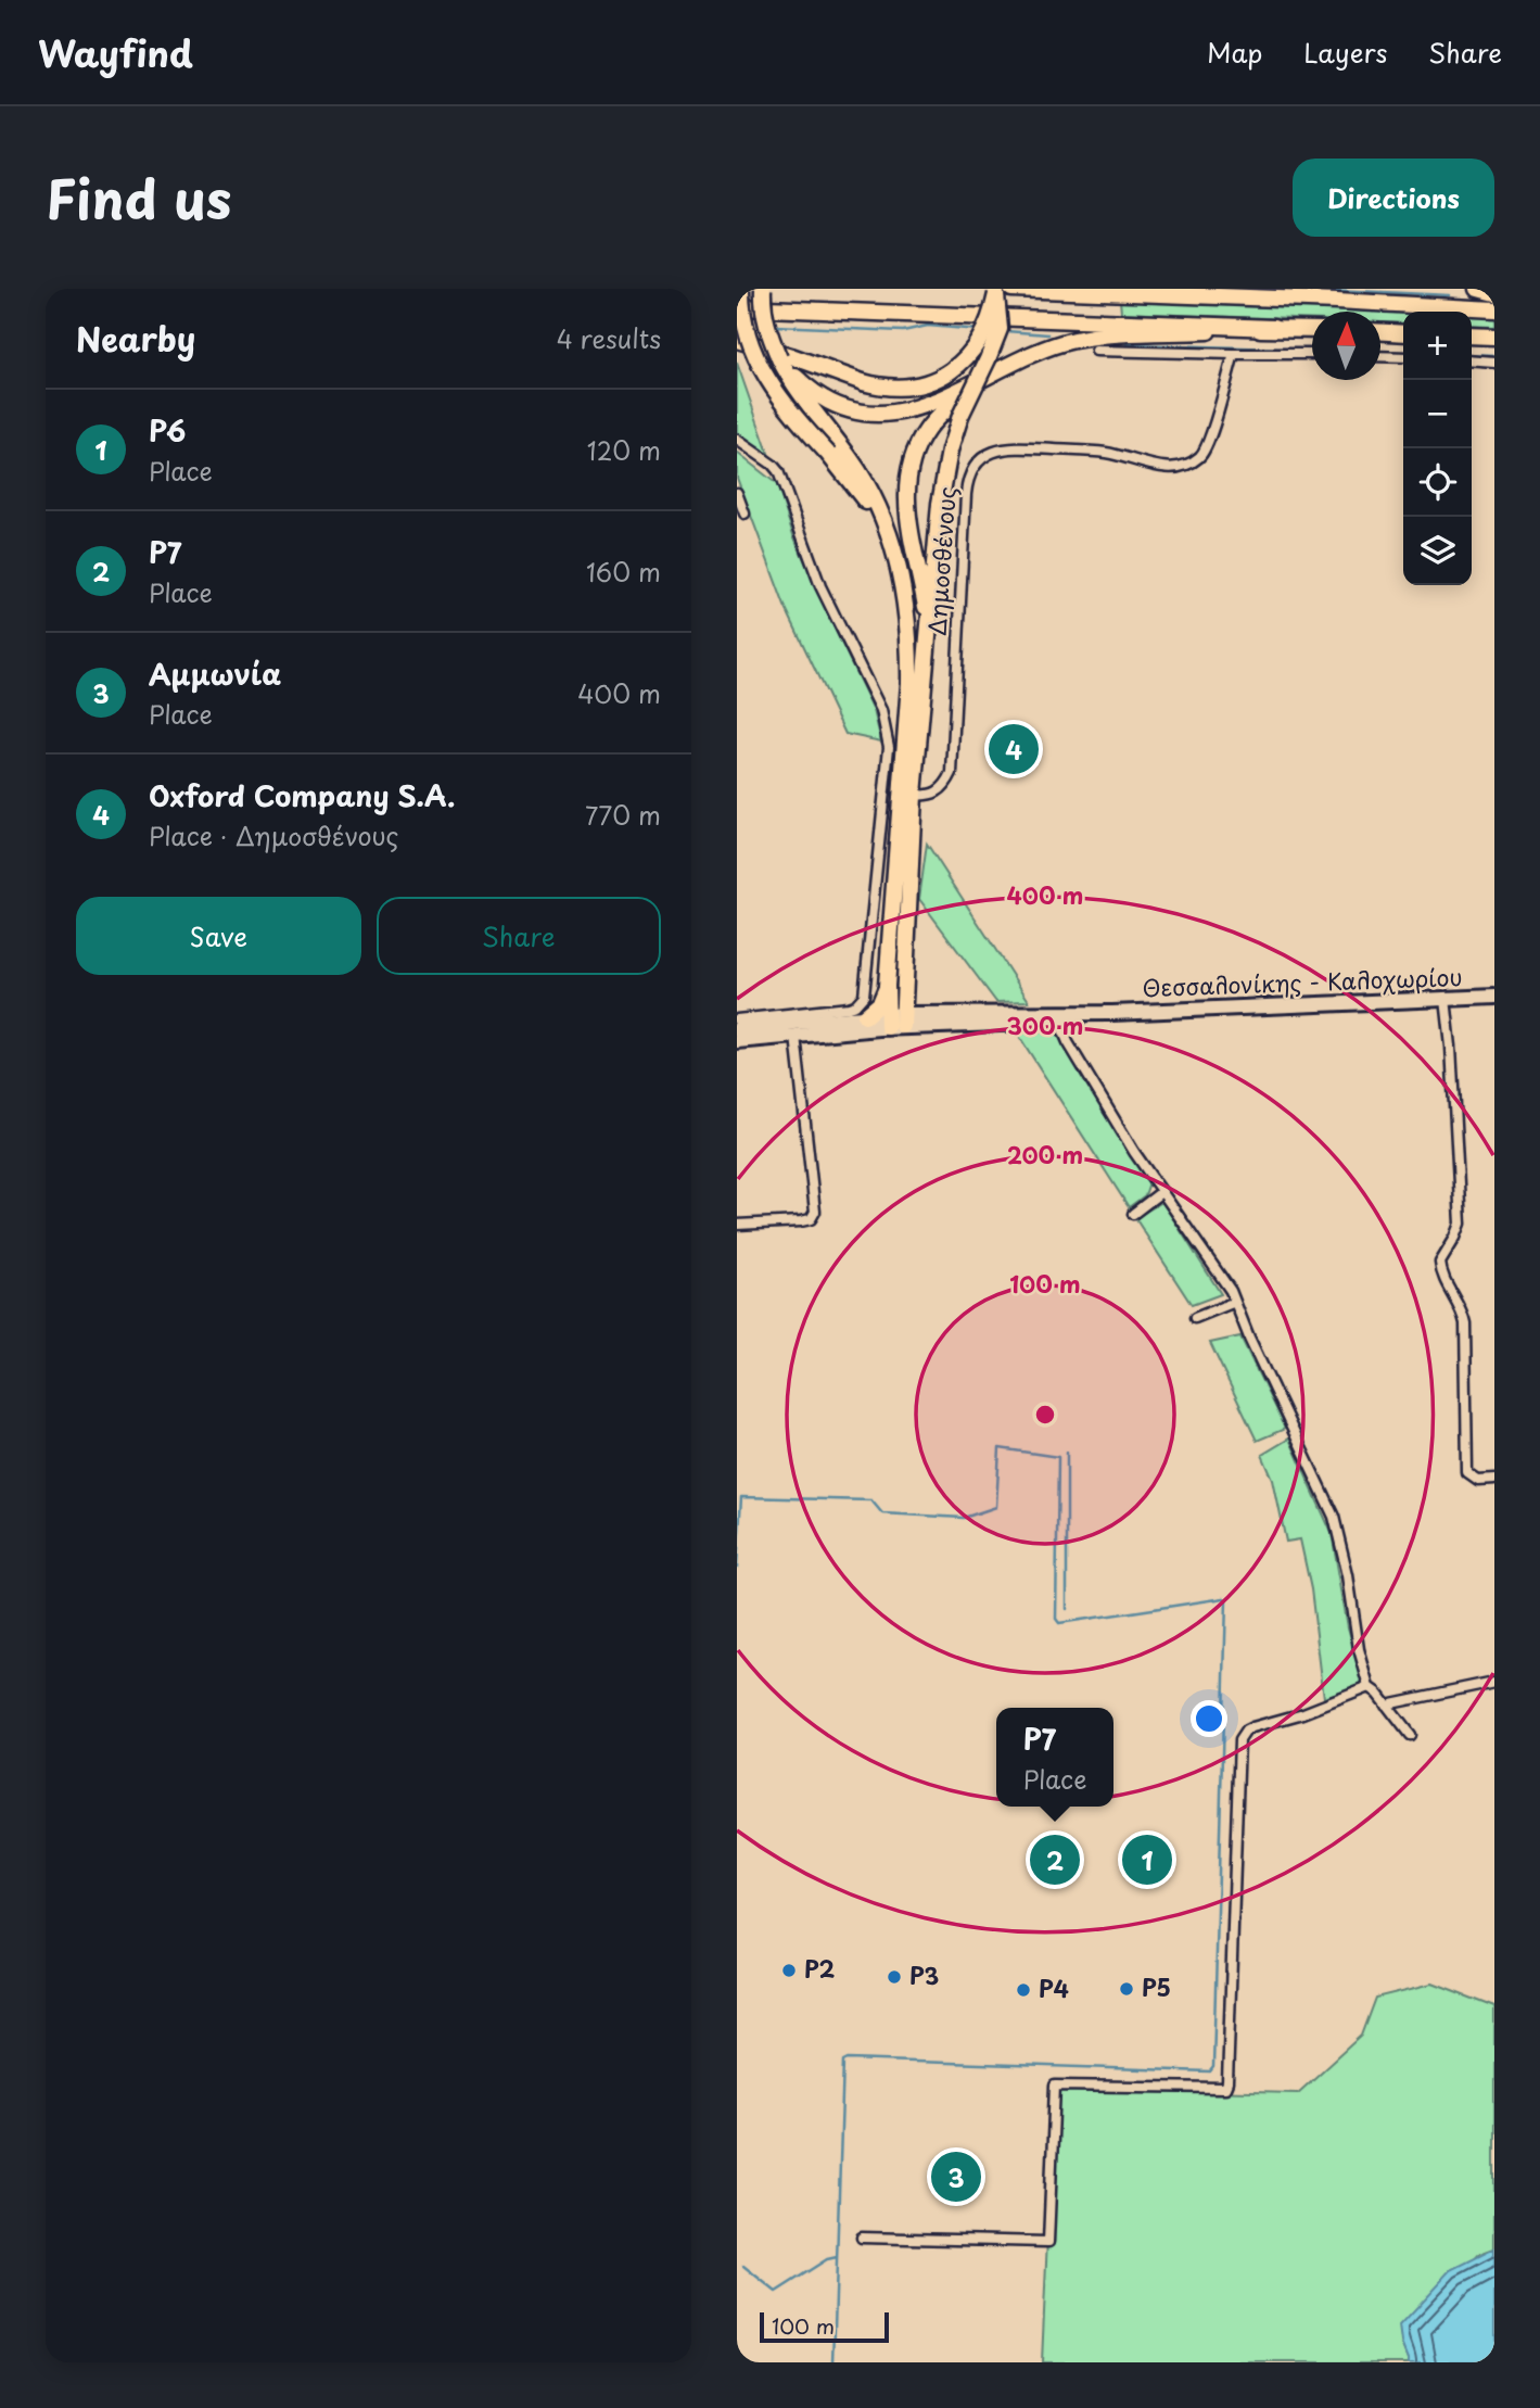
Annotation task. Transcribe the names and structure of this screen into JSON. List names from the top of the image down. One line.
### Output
{"streets":{"main road":["Θεσσαλονίκης - Καλοχωρίου"],"street":["Δημοσθένους"]},"places":["P2","P3","P5","P4"],"scale_bar":"100 m","north":"top","page":{"header":"Wayfind","nav":["Map","Layers","Share"],"title":"Find us","buttons":["Directions",["Save","Share"]],"heading":["Nearby","4 results"],"map_buttons":["+","−"],"list":[{"mark":"1","name":"P6","note":"Place","value":"120 m"},{"mark":"2","name":"P7","note":"Place","value":"160 m"},{"mark":"3","name":"Αμμωνία","note":"Place","value":"400 m"},{"mark":"4","name":"Oxford Company S.A.","note":"Place · Δημοσθένους","value":"770 m"}],"pins":["4","1","2","3"],"popup":["P7","Place"],"scale":"100 m"},"rings":["400 m","300 m","200 m","100 m"]}
